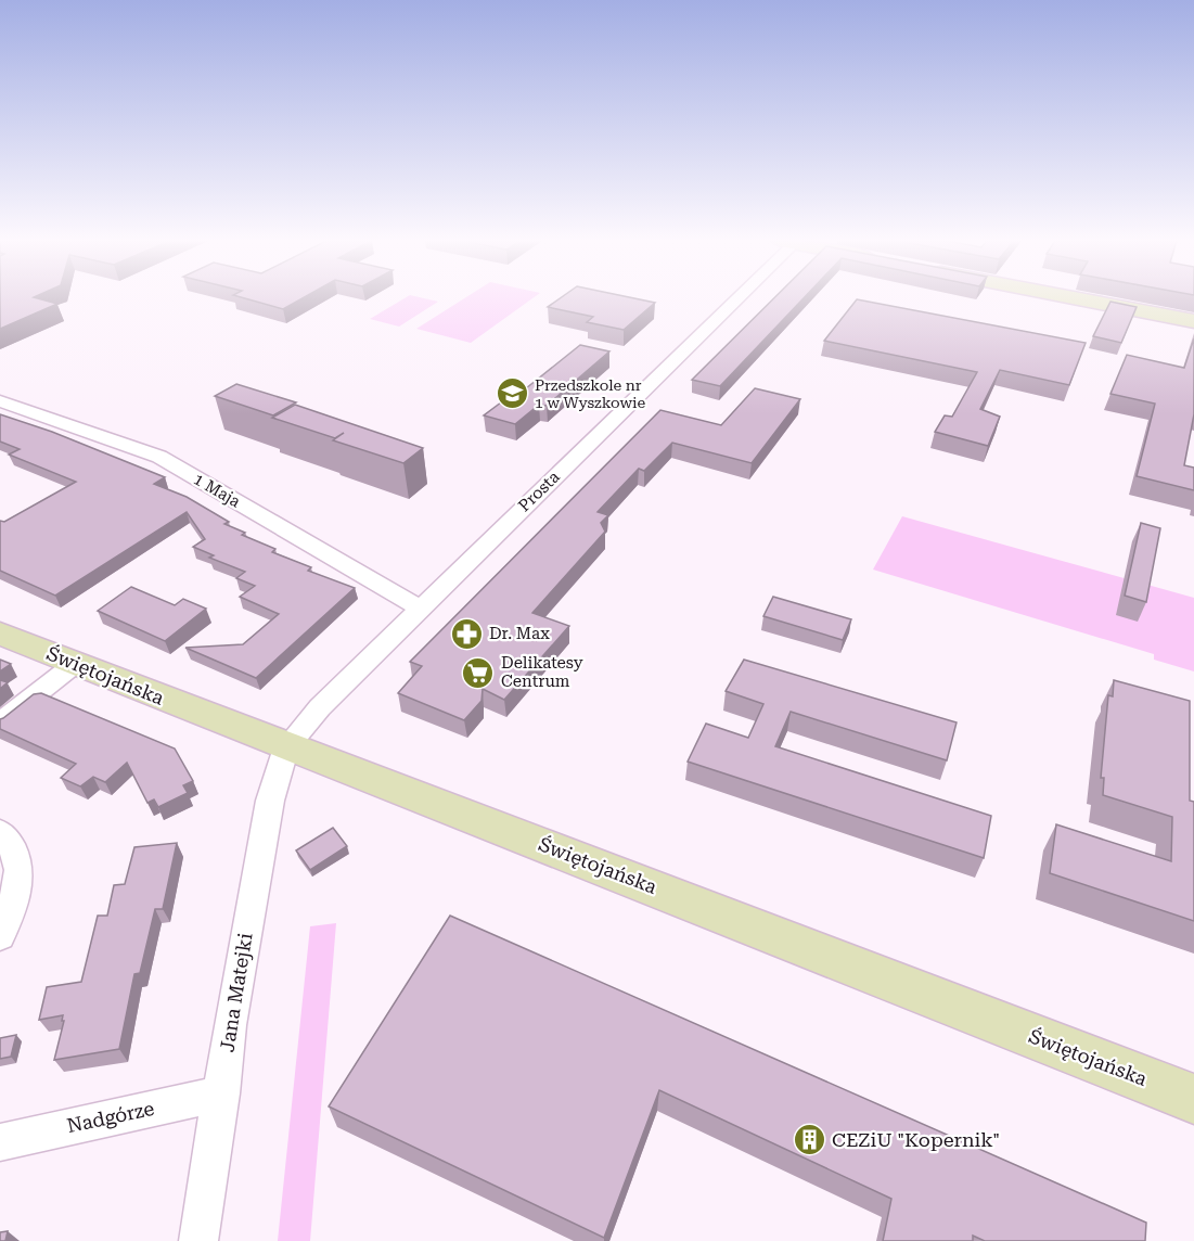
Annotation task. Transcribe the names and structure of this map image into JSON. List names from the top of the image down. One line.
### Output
{"streets":{"street":["1 Maja","Prosta","Świętojańska","Jana Matejki","Nadgórze"]},"crossings":[["1 Maja","Prosta"],["Prosta","Świętojańska"],["Prosta","Jana Matejki"],["Świętojańska","Jana Matejki"],["Jana Matejki","Nadgórze"]],"places":{"school or university":["Przedszkole nr 1 w Wyszkowie"],"pharmacy":["Dr. Max"],"supermarket":["Delikatesy Centrum"],"building":["CEZiU \"Kopernik\""]}}
